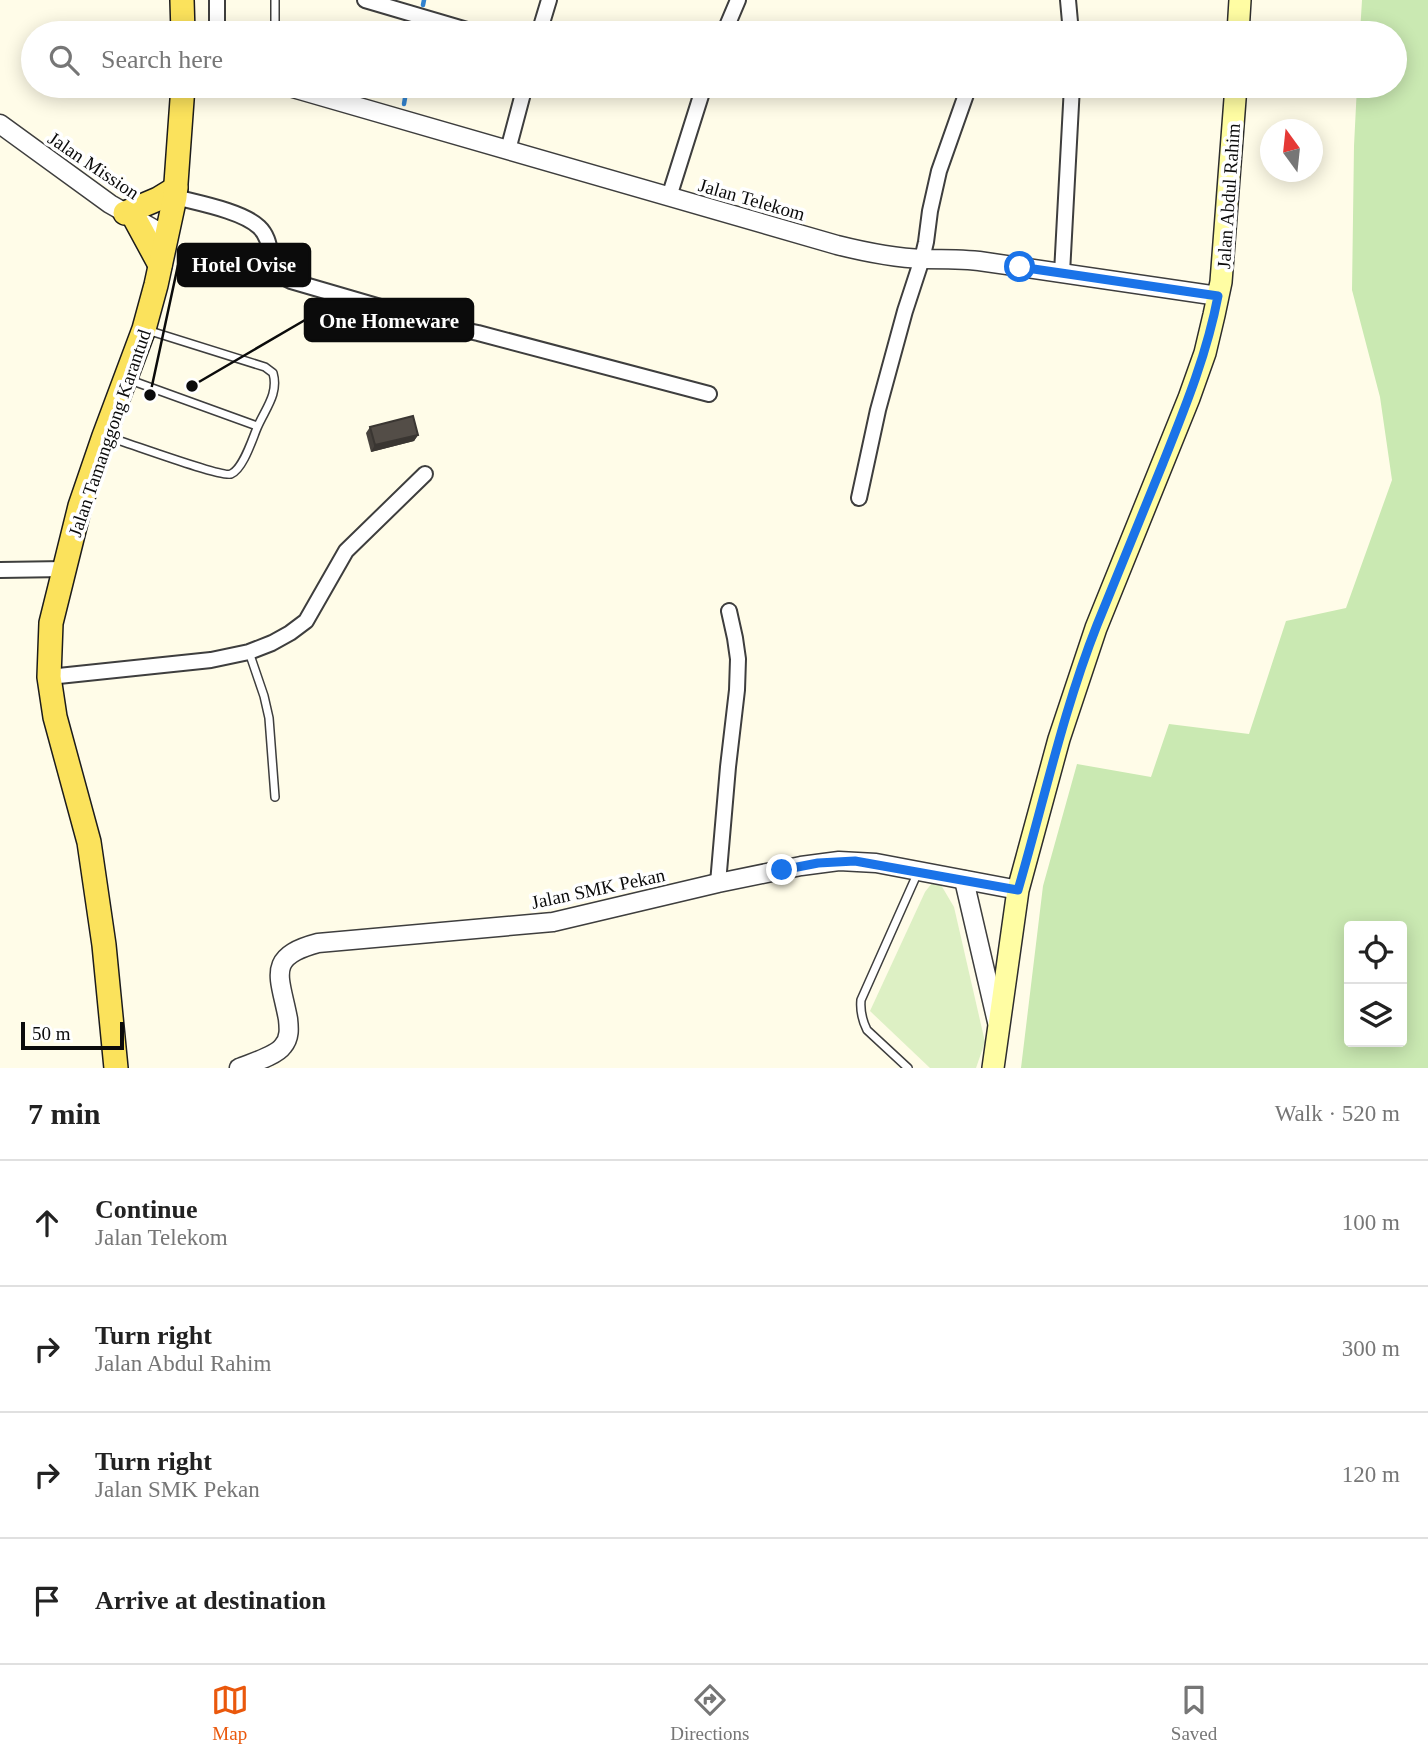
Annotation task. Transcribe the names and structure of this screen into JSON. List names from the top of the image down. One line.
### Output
{"streets":{"main road":["Jalan Abdul Rahim","Jalan Tamanggong Karantud"],"street":["Jalan Mission","Jalan Telekom","Jalan SMK Pekan"]},"crossings":[["Jalan Mission","Jalan Tamanggong Karantud"],["Jalan Abdul Rahim","Jalan Telekom"],["Jalan Abdul Rahim","Jalan SMK Pekan"]],"places":["One Homeware","Hotel Ovise"],"scale_bar":"50 m","north":"top","page":{"search":"Search here","scale":"50 m","heading":["7 min","Walk · 520 m"],"list":[["Continue","Jalan Telekom","100 m"],["Turn right","Jalan Abdul Rahim","300 m"],["Turn right","Jalan SMK Pekan","120 m"],"Arrive at destination"],"nav":["Map","Directions","Saved"]}}
